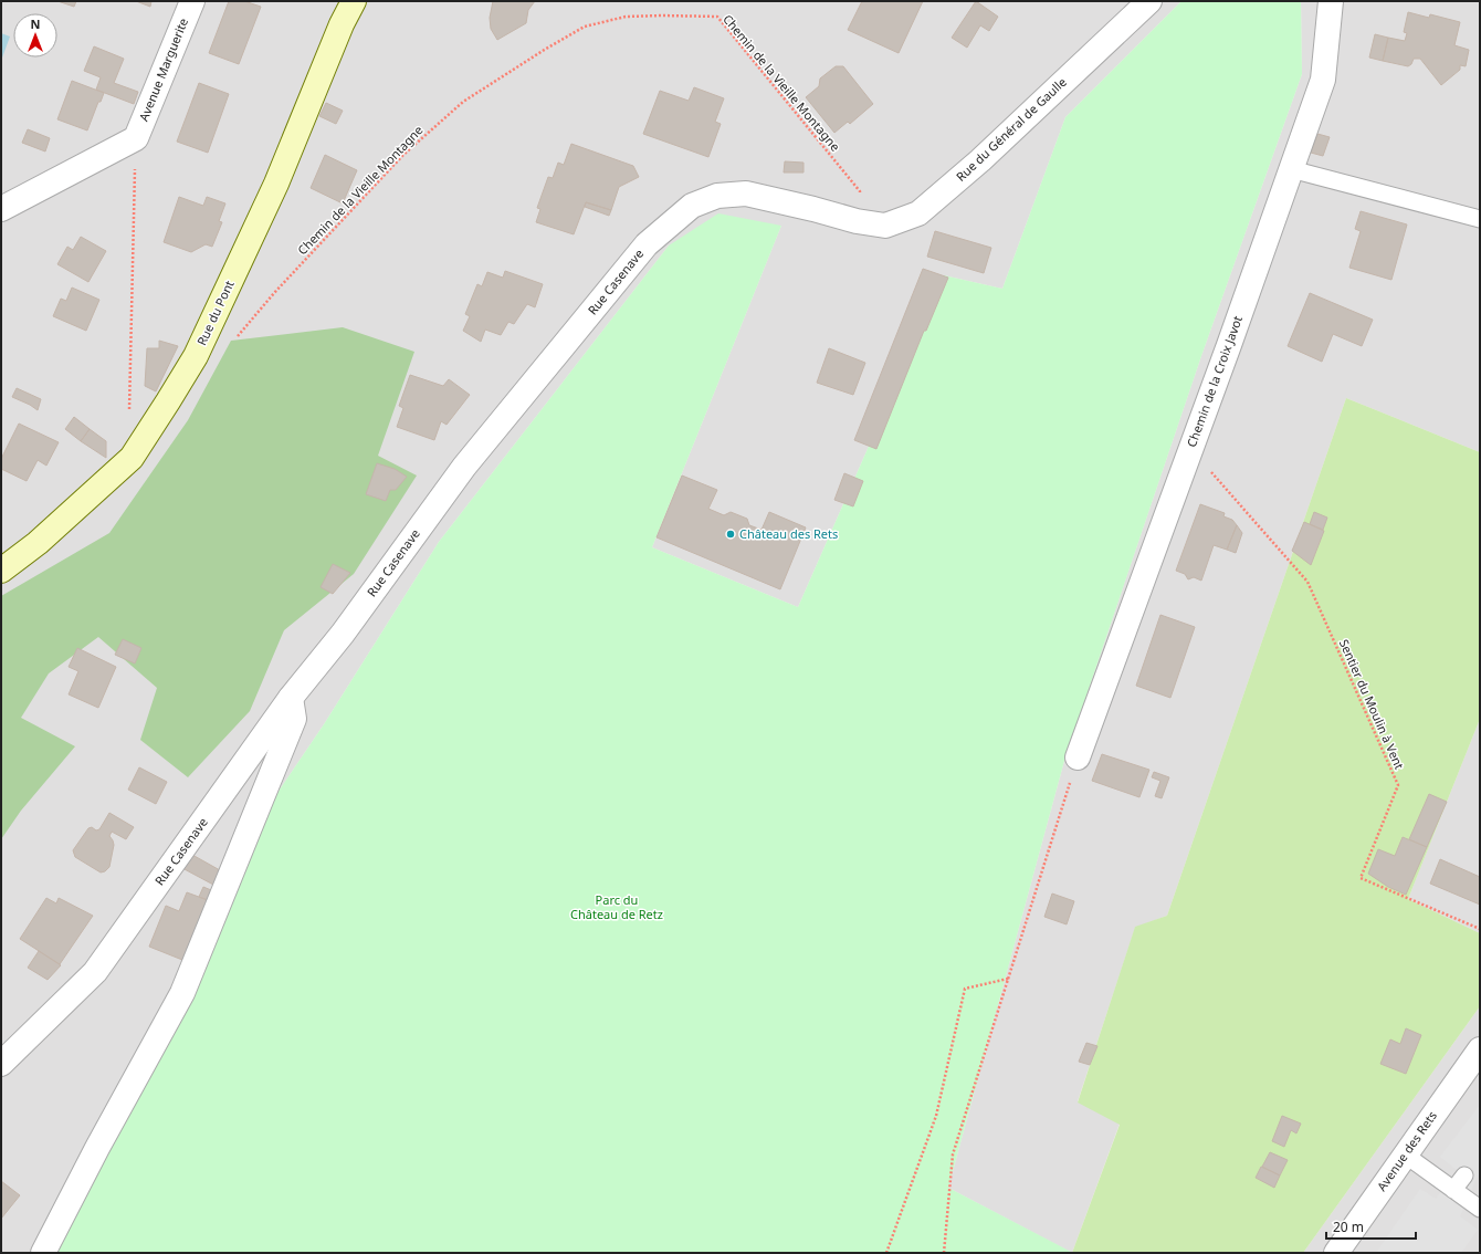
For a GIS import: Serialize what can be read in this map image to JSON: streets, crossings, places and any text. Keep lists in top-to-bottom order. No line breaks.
{"streets":{"main road":["Rue du Pont"],"street":["Avenue Marguerite","Rue du Général de Gaulle","Rue Casenave","Chemin de la Croix Javot","Avenue des Rets"],"path":["Chemin de la Vieille Montagne","Sentier du Moulin à Vent"]},"crossings":[["Chemin de la Vieille Montagne","Rue du Général de Gaulle"],["Chemin de la Vieille Montagne","Rue Casenave"],["Rue du Général de Gaulle","Rue Casenave"],["Chemin de la Croix Javot","Sentier du Moulin à Vent"]],"parks":["Parc du Château de Retz"],"places":["Château des Rets"],"scale_bar":"20 m","north":"top"}
